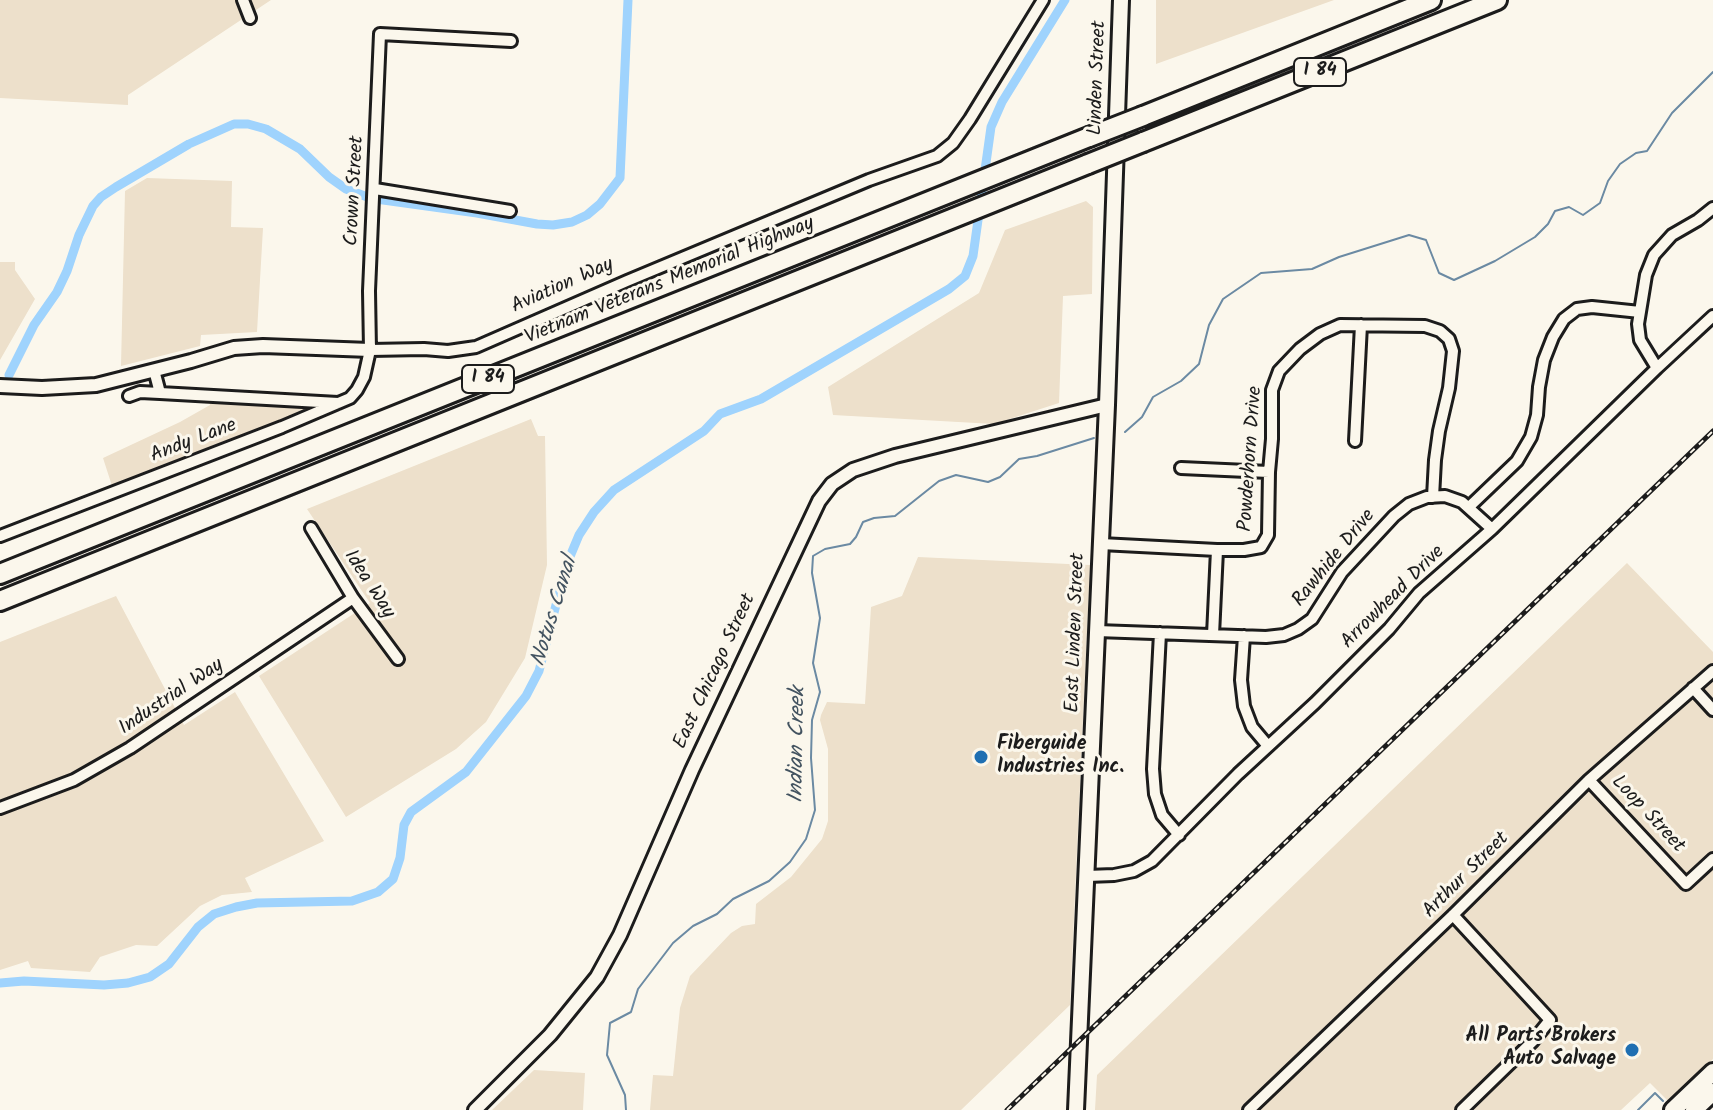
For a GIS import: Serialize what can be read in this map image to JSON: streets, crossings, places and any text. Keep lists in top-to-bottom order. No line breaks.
{"streets":{"highway":["I 84","Vietnam Veterans Memorial Highway"],"main road":["Linden Street","East Linden Street"],"street":["Crown Street","Aviation Way","Andy Lane","Powderhorn Drive","Rawhide Drive","Idea Way","Arrowhead Drive","East Chicago Street","Industrial Way","Loop Street","Arthur Street"]},"crossings":[["Linden Street","East Linden Street"],["Crown Street","Aviation Way"],["Crown Street","Andy Lane"],["Aviation Way","Andy Lane"],["Powderhorn Drive","Rawhide Drive"],["Powderhorn Drive","East Linden Street"],["Rawhide Drive","East Linden Street"],["Idea Way","Industrial Way"],["Arrowhead Drive","East Linden Street"],["East Linden Street","East Chicago Street"],["Loop Street","Arthur Street"]],"water":["Notus Canal","Indian Creek"],"places":["Fiberguide Industries Inc.","All Parts Brokers Auto Salvage"]}
